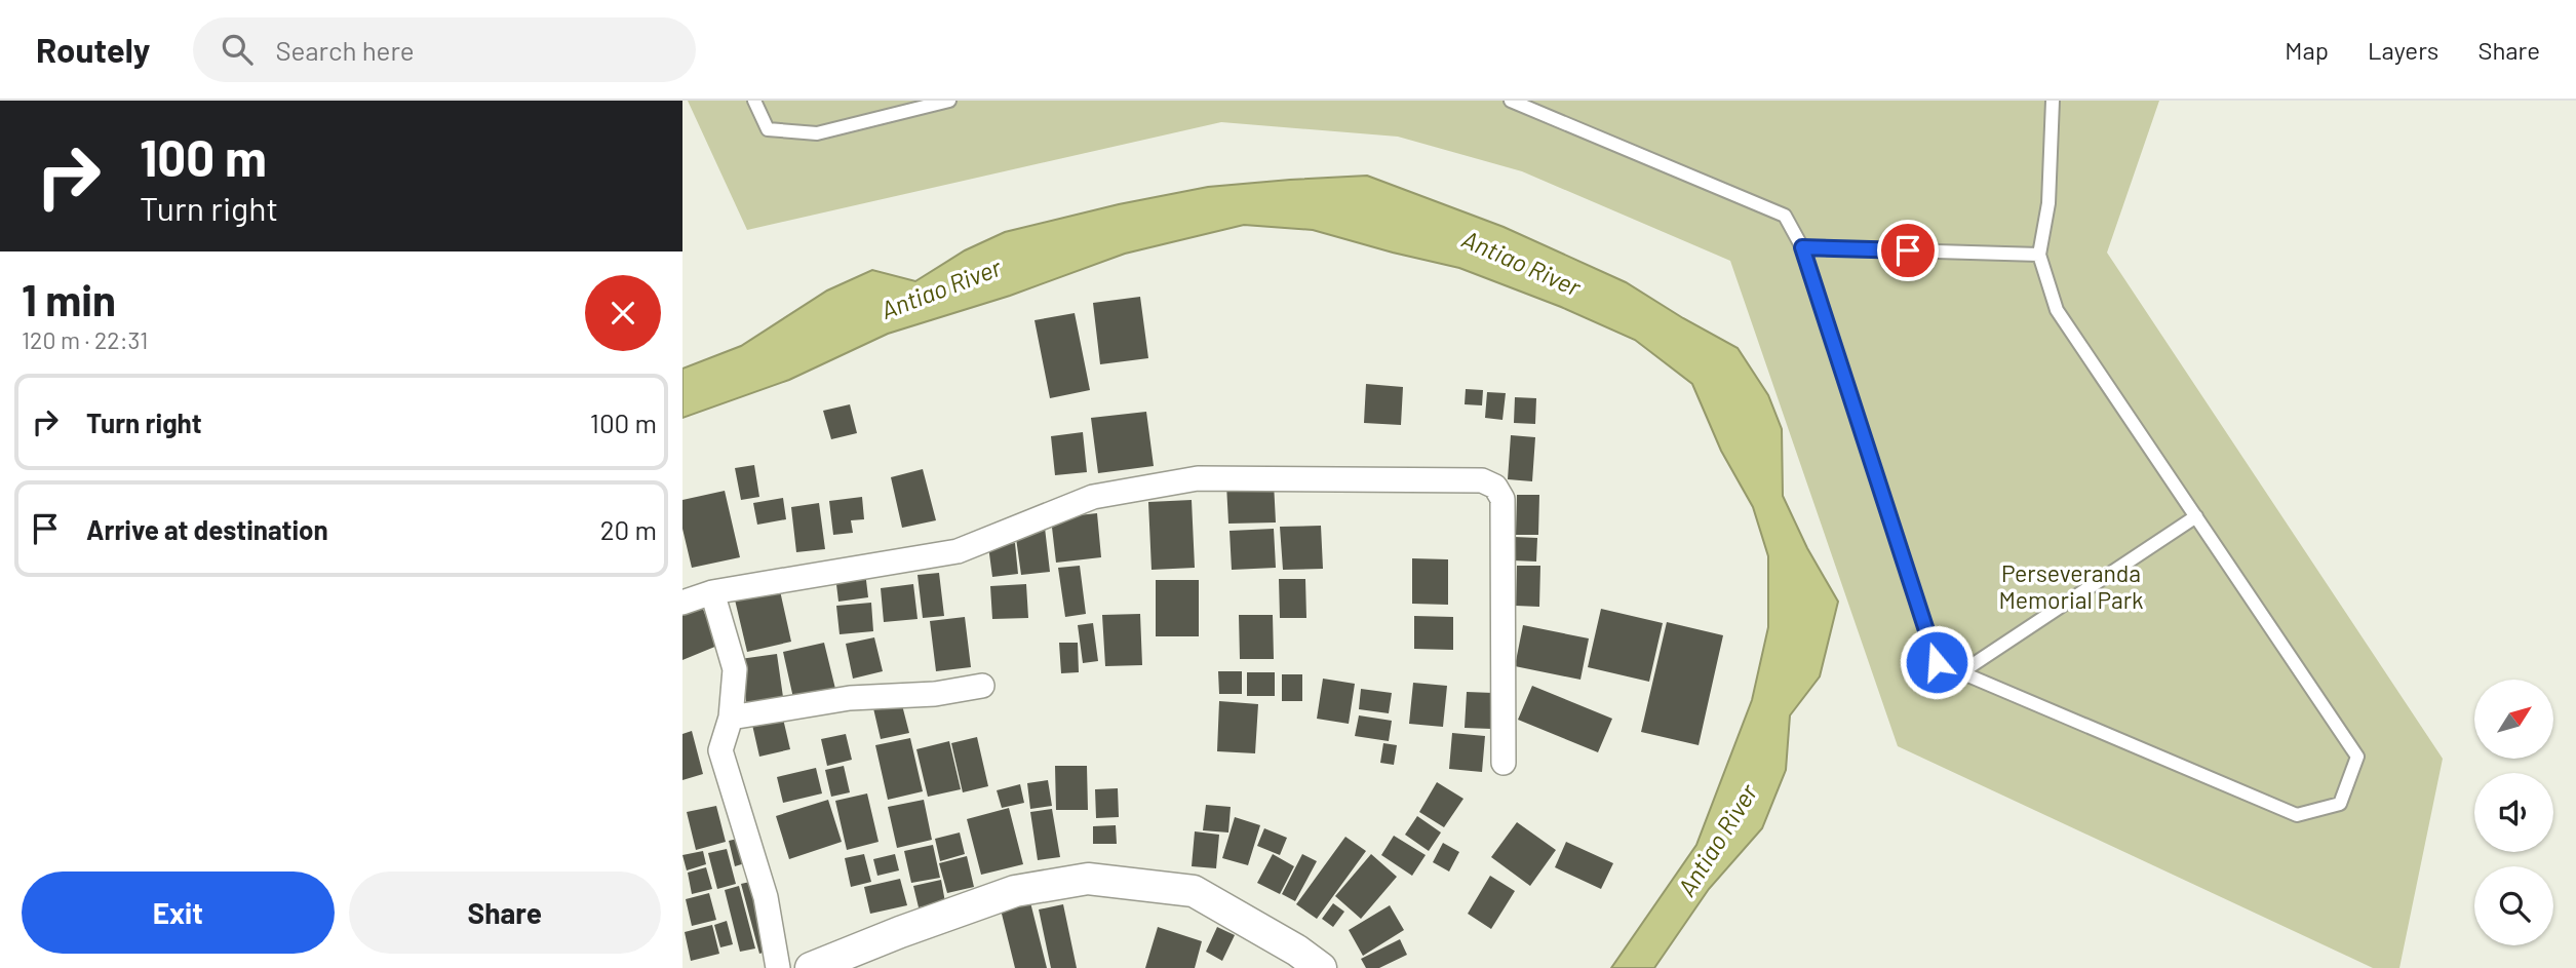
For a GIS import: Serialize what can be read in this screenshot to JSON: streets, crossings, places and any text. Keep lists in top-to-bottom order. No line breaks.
{"water":["Antiao River"],"parks":["Perseveranda Memorial Park"],"north":"top right","page":{"header":"Routely","search":"Search here","nav":["Map","Layers","Share"],"turn":["100 m","Turn right"],"heading":["1 min","120 m · 22:31"],"list":[{"name":"Turn right","value":"100 m"},{"name":"Arrive at destination","value":"20 m"}],"buttons":["Exit","Share"]}}
